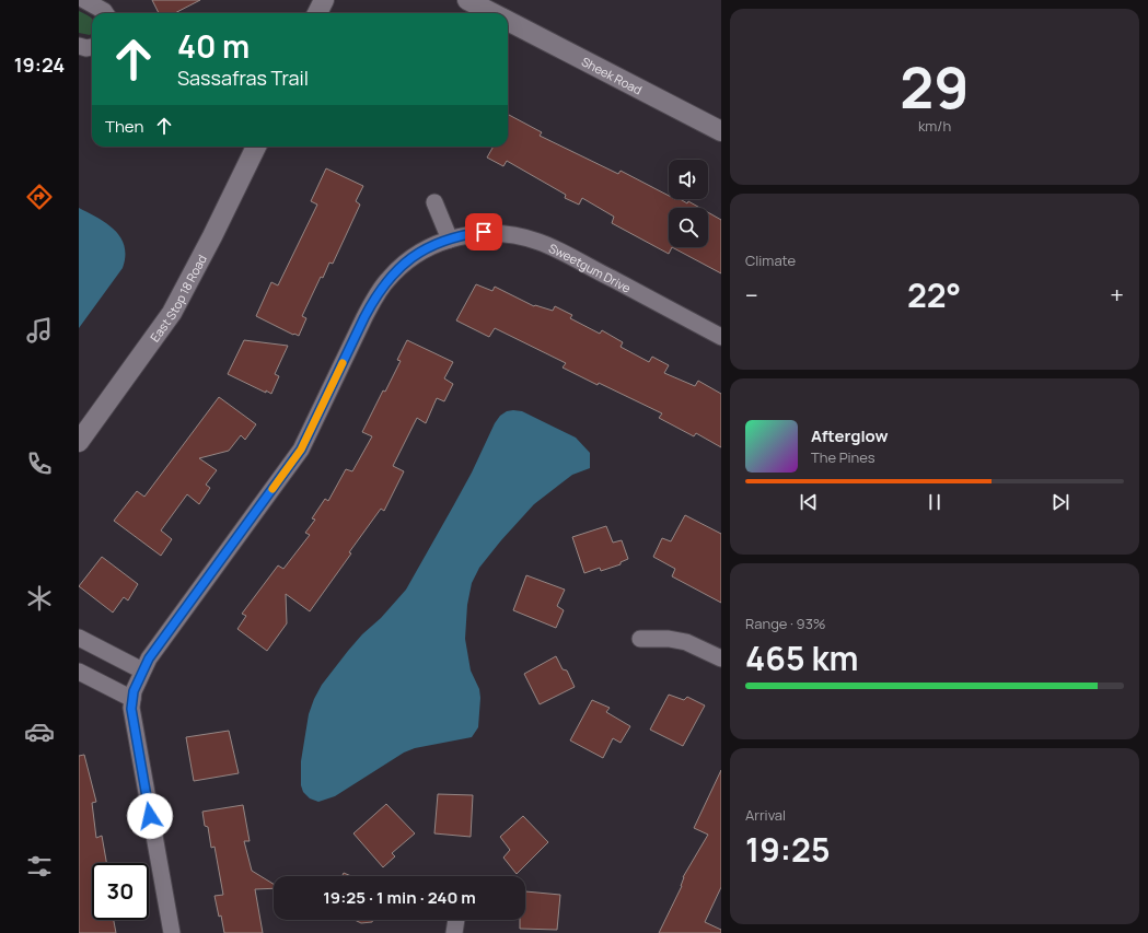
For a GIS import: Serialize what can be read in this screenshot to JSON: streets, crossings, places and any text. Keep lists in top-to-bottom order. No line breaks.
{"streets":{"street":["Sheek Road","Sweetgum Drive","East Stop 18 Road"]},"page":{"tabs":"19:24","tile":[["29","km/h"],"Climate",["Range · 93%","465 km"],["Arrival","19:25"]],"turn":["40 m","Sassafras Trail"],"then":"Then","heat":["−","22°","+"],"song":["Afterglow","The Pines"],"limit":"30","trip":"19:25 · 1 min · 240 m"}}
